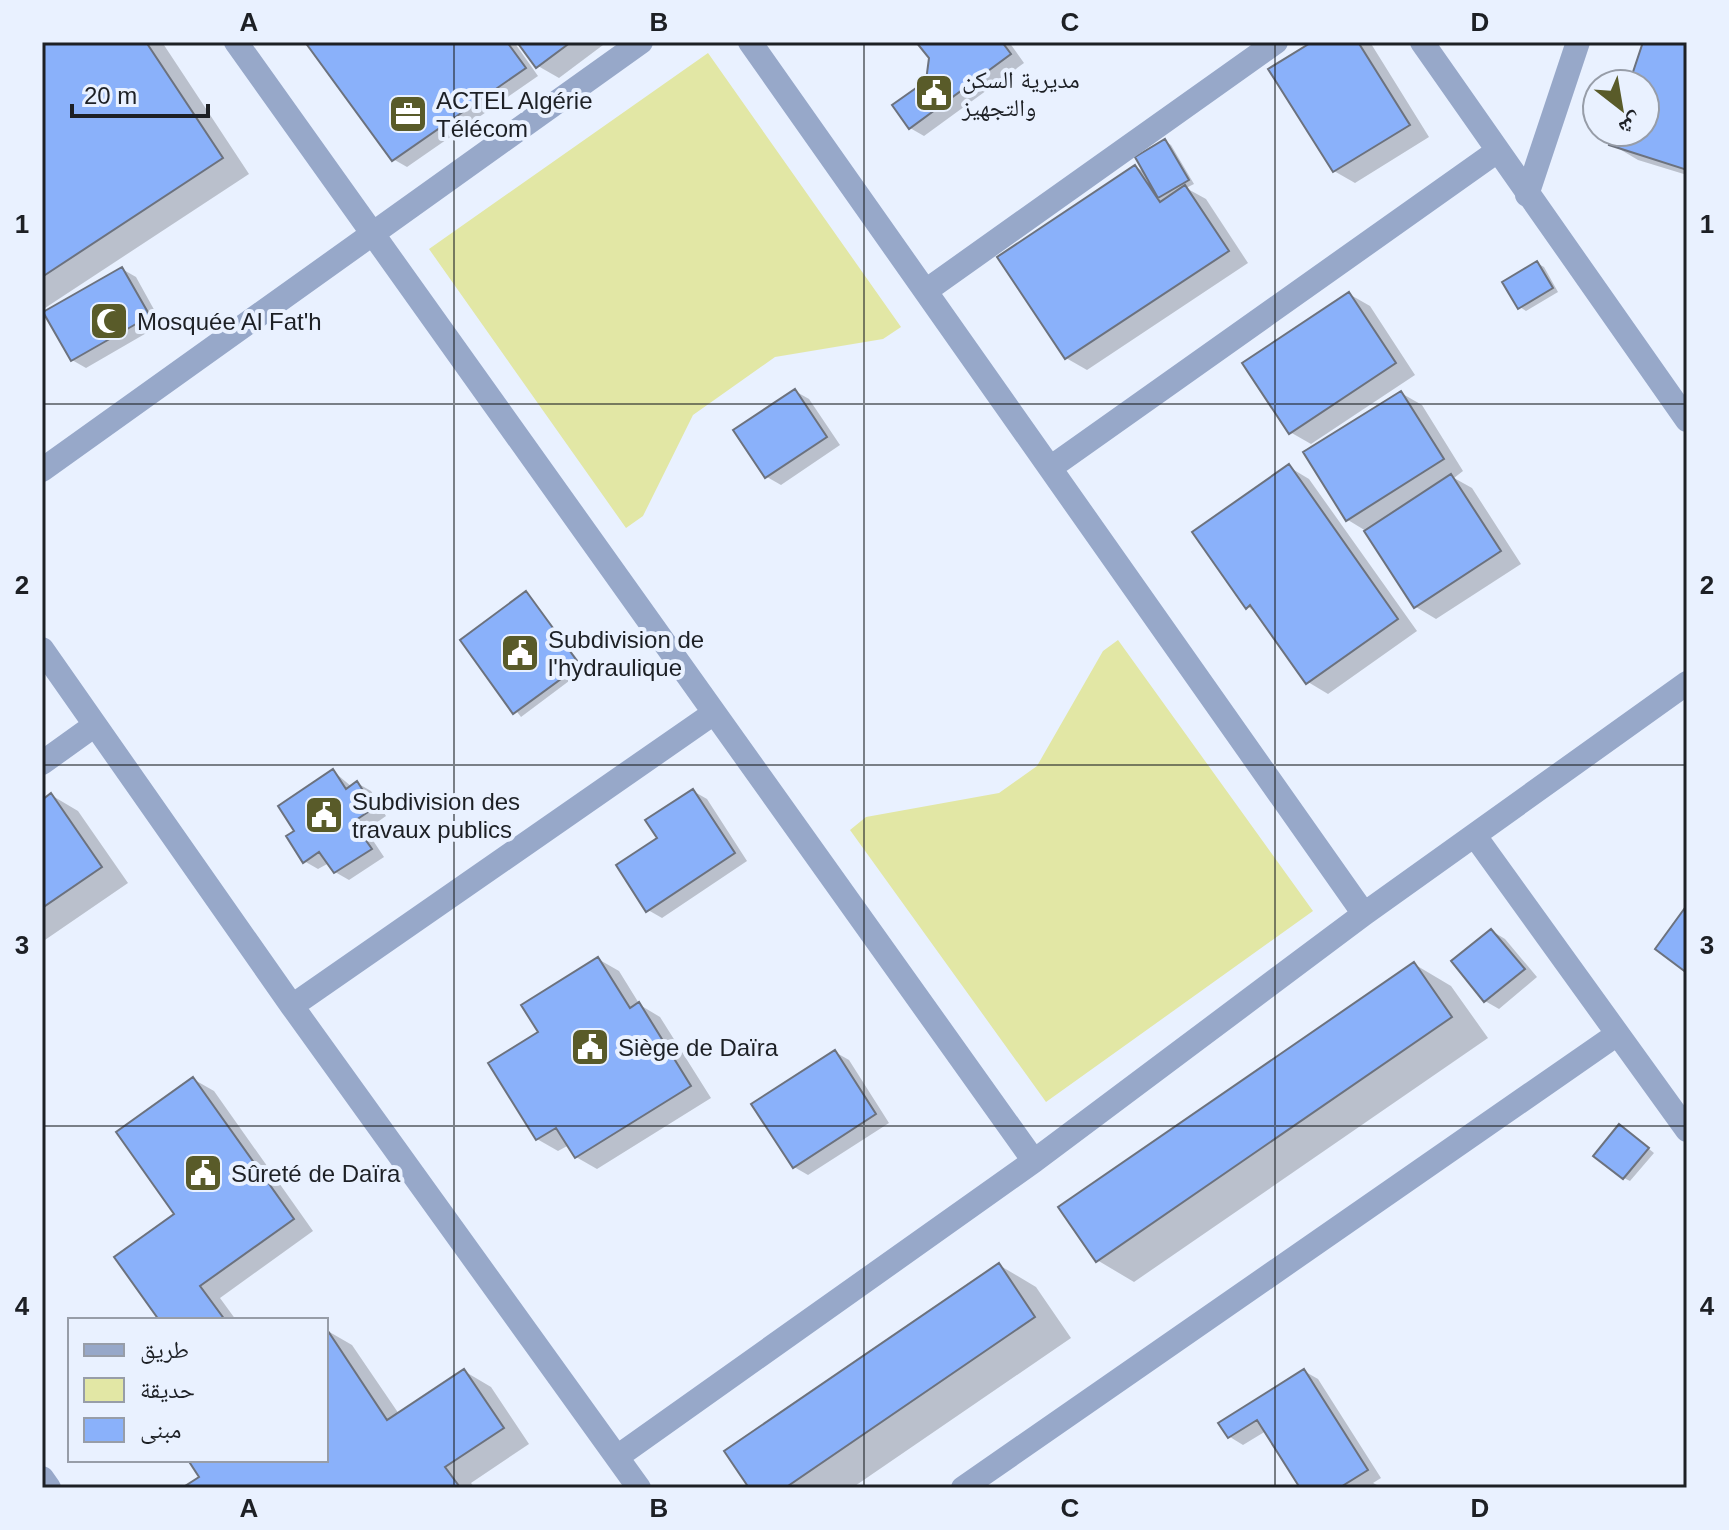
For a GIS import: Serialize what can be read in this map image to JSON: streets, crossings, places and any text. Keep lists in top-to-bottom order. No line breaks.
{"places":{"public building":["مديرية السكن والتجهيز","Subdivision de l'hydraulique","Subdivision des travaux publics","Siège de Daïra","Sûreté de Daïra"],"office":["ACTEL Algérie Télécom"],"mosque":["Mosquée Al Fat'h"]},"legend":["طريق","حديقة","مبنى"],"scale_bar":"20 m","north":"bottom right","grid":{"columns":["A","B","C","D"],"rows":["1","2","3","4"]}}
